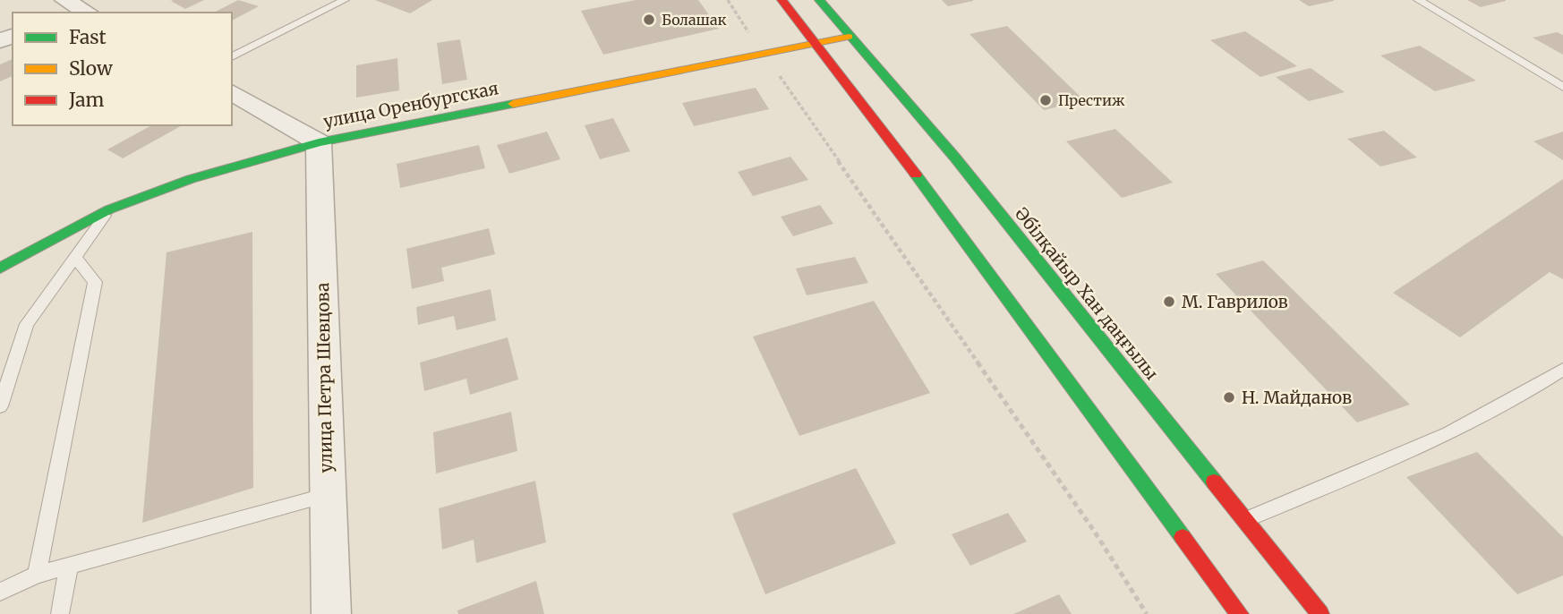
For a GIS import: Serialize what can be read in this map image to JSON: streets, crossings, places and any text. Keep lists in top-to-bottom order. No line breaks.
{"streets":{"main road":["улица Оренбургская","Әбілқайыр Хан даңғылы"],"street":["улица Петра Шевцова"]},"crossings":[["улица Оренбургская","Әбілқайыр Хан даңғылы"],["улица Оренбургская","улица Петра Шевцова"]],"places":["Болашак","Престиж","М. Гаврилов","Н. Майданов"],"legend":["Fast","Slow","Jam"]}
